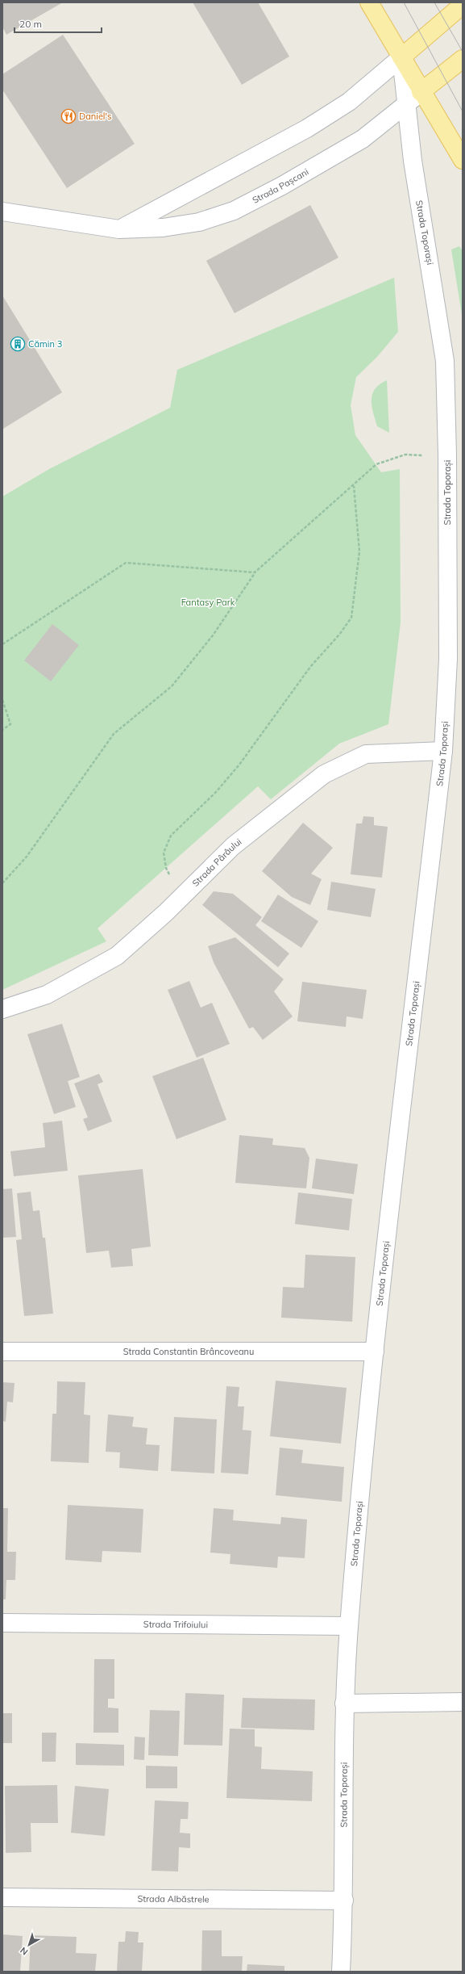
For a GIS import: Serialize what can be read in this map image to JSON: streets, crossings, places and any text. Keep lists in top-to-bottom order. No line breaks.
{"streets":{"street":["Strada Pașcani","Strada Toporași","Strada Pârâului","Strada Constantin Brâncoveanu","Strada Trifoiului","Strada Albăstrele"]},"crossings":[["Strada Pașcani","Strada Toporași"],["Strada Toporași","Strada Pârâului"],["Strada Toporași","Strada Constantin Brâncoveanu"],["Strada Toporași","Strada Trifoiului"],["Strada Toporași","Strada Albăstrele"]],"parks":["Fantasy Park"],"places":{"restaurant":["Daniel's"],"building":["Cămin 3"]},"scale_bar":"20 m","north":"bottom left"}
